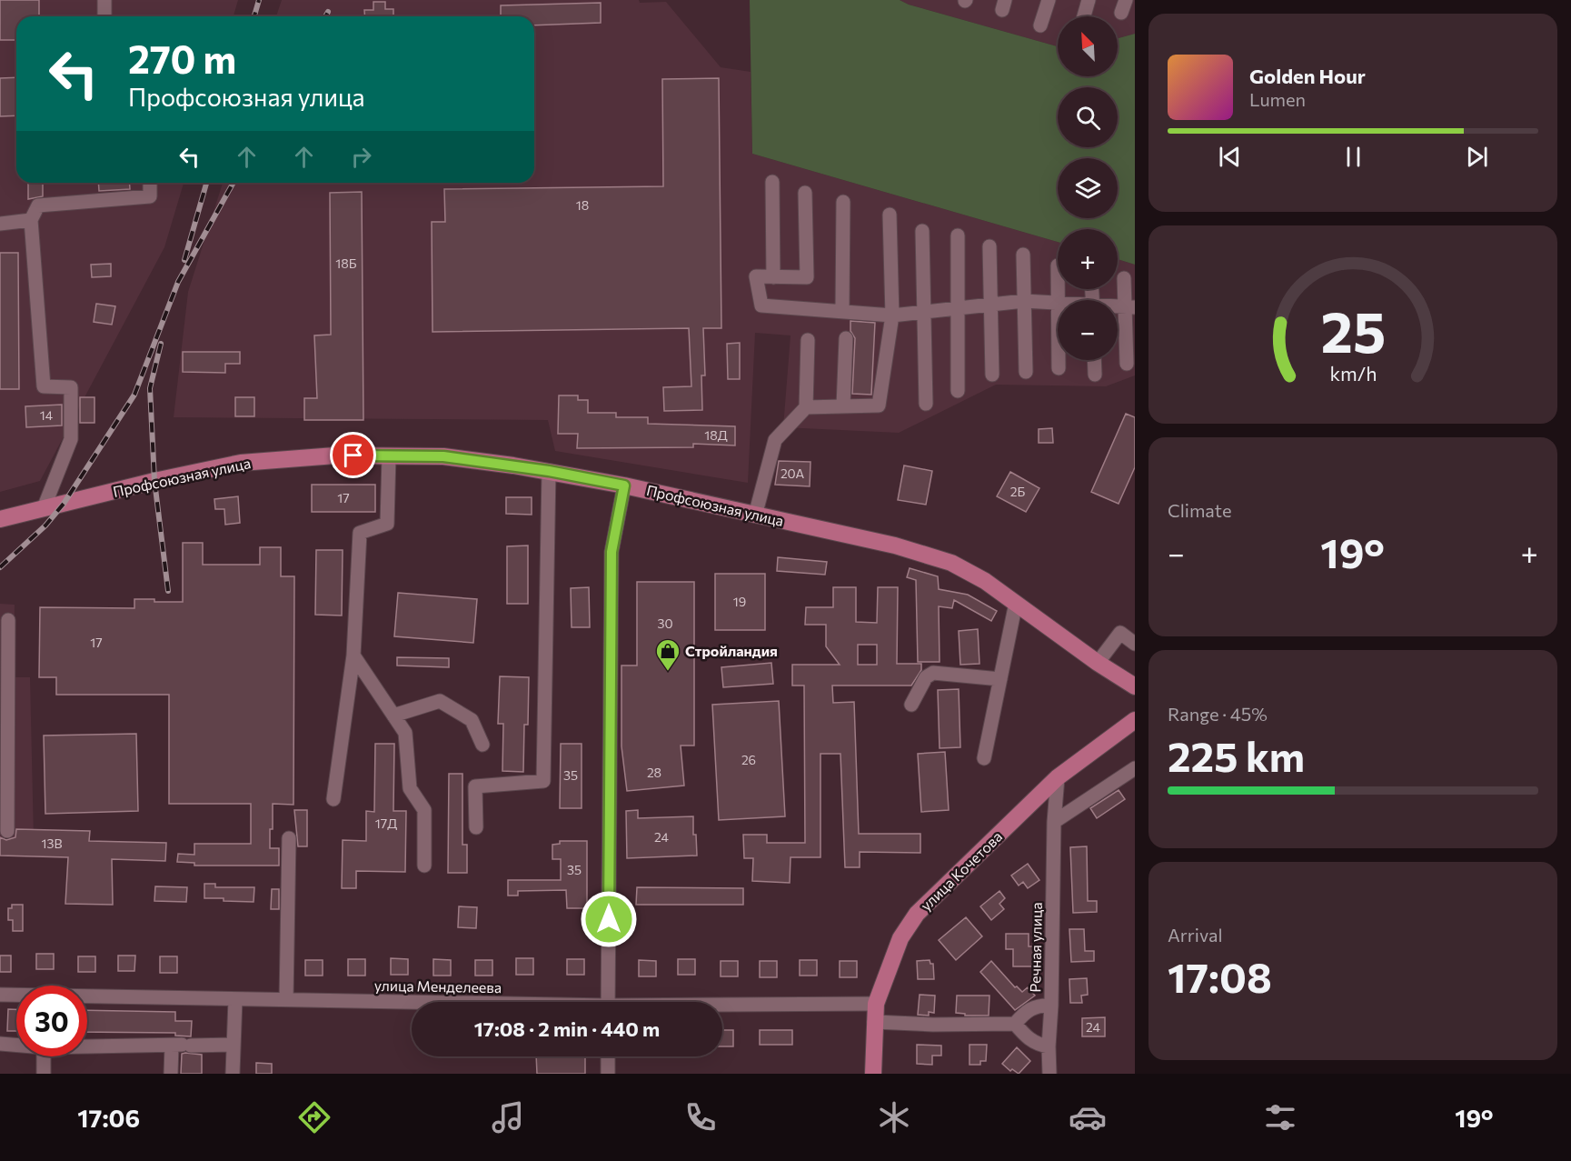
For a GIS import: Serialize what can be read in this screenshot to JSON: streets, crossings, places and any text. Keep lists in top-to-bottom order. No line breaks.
{"streets":{"main road":["Профсоюзная улица","улица Кочетова"],"street":["Речная улица","улица Менделеева"]},"crossings":[["улица Кочетова","Речная улица"],["улица Кочетова","улица Менделеева"]],"places":{"shop":["Стройландия"]},"house_numbers":["18","18Б","14","18Д","20А","2Б","17","19","30","17","26","28","35","17Д","24","13В","35","24"],"north":"top left","page":{"map_buttons":["+","−"],"turn":["270 m","Профсоюзная улица"],"song":["Golden Hour","Lumen"],"tile":["Climate",["Range · 45%","225 km"],["Arrival","17:08"]],"heat":["−","19°","+"],"limit":"30","trip":"17:08 · 2 min · 440 m","tabs":["17:06","19°"],"gauge":["25","km/h"]}}
